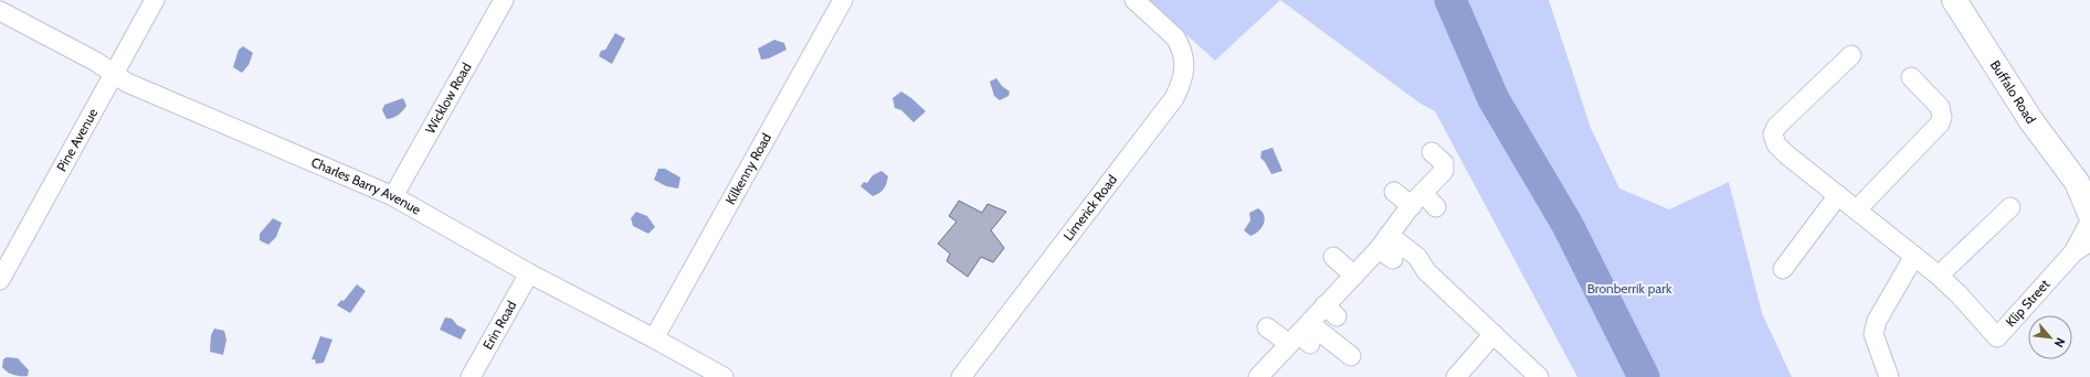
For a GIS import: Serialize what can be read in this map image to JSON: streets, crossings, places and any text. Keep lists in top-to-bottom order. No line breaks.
{"streets":{"street":["Buffalo Road","Wicklow Road","Pine Avenue","Kilkenny Road","Charles Barry Avenue","Limerick Road","Klip Street","Erin Road"]},"crossings":[["Wicklow Road","Charles Barry Avenue"],["Pine Avenue","Charles Barry Avenue"],["Kilkenny Road","Charles Barry Avenue"],["Charles Barry Avenue","Erin Road"]],"parks":["Bronberrik park"],"north":"bottom right"}
